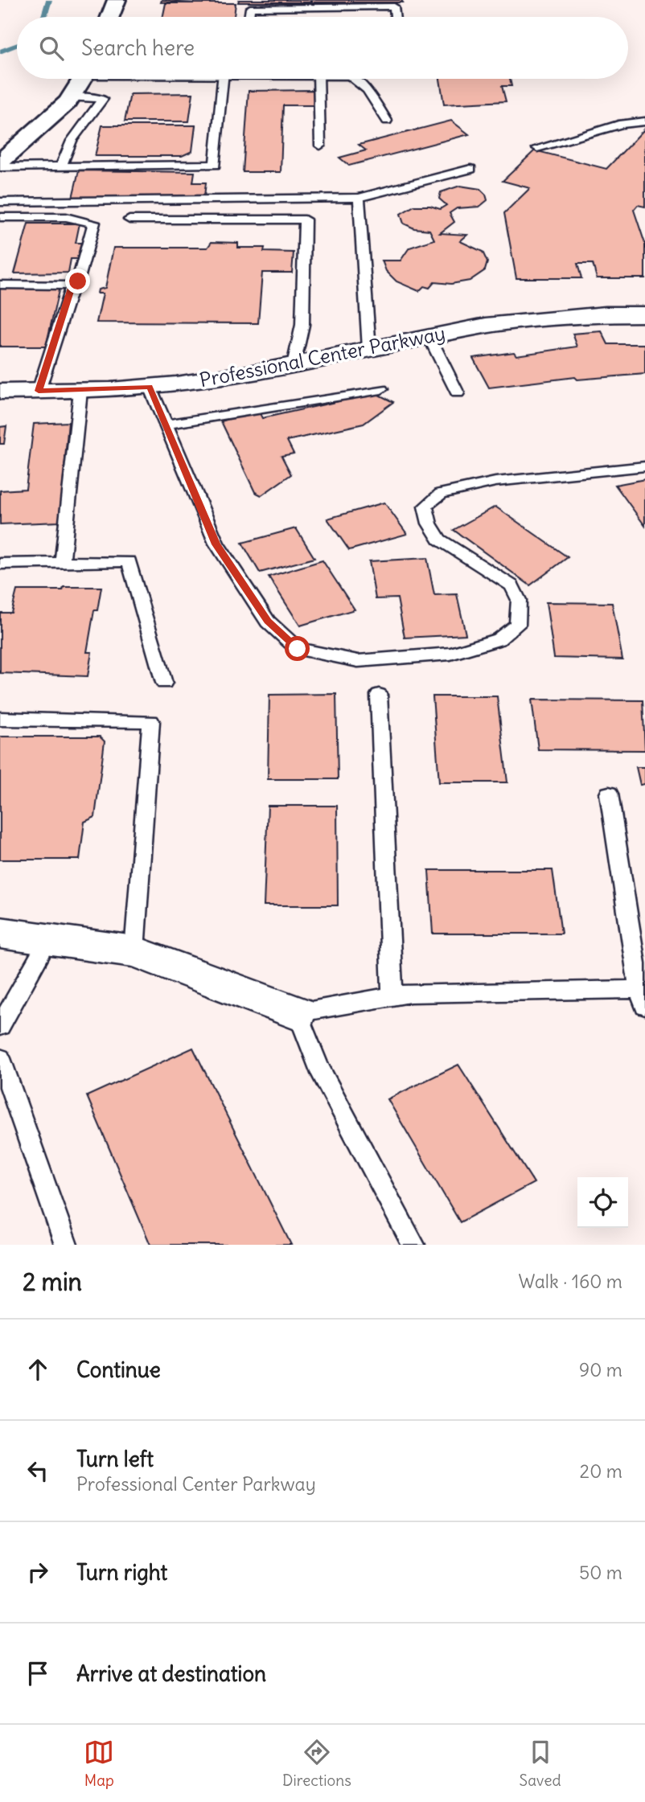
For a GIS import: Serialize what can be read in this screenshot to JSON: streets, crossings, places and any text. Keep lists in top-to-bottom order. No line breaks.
{"streets":{"street":["Professional Center Parkway"]},"page":{"search":"Search here","heading":["2 min","Walk · 160 m"],"list":[["Continue","90 m"],["Turn left","Professional Center Parkway","20 m"],["Turn right","50 m"],"Arrive at destination"],"nav":["Map","Directions","Saved"]}}
